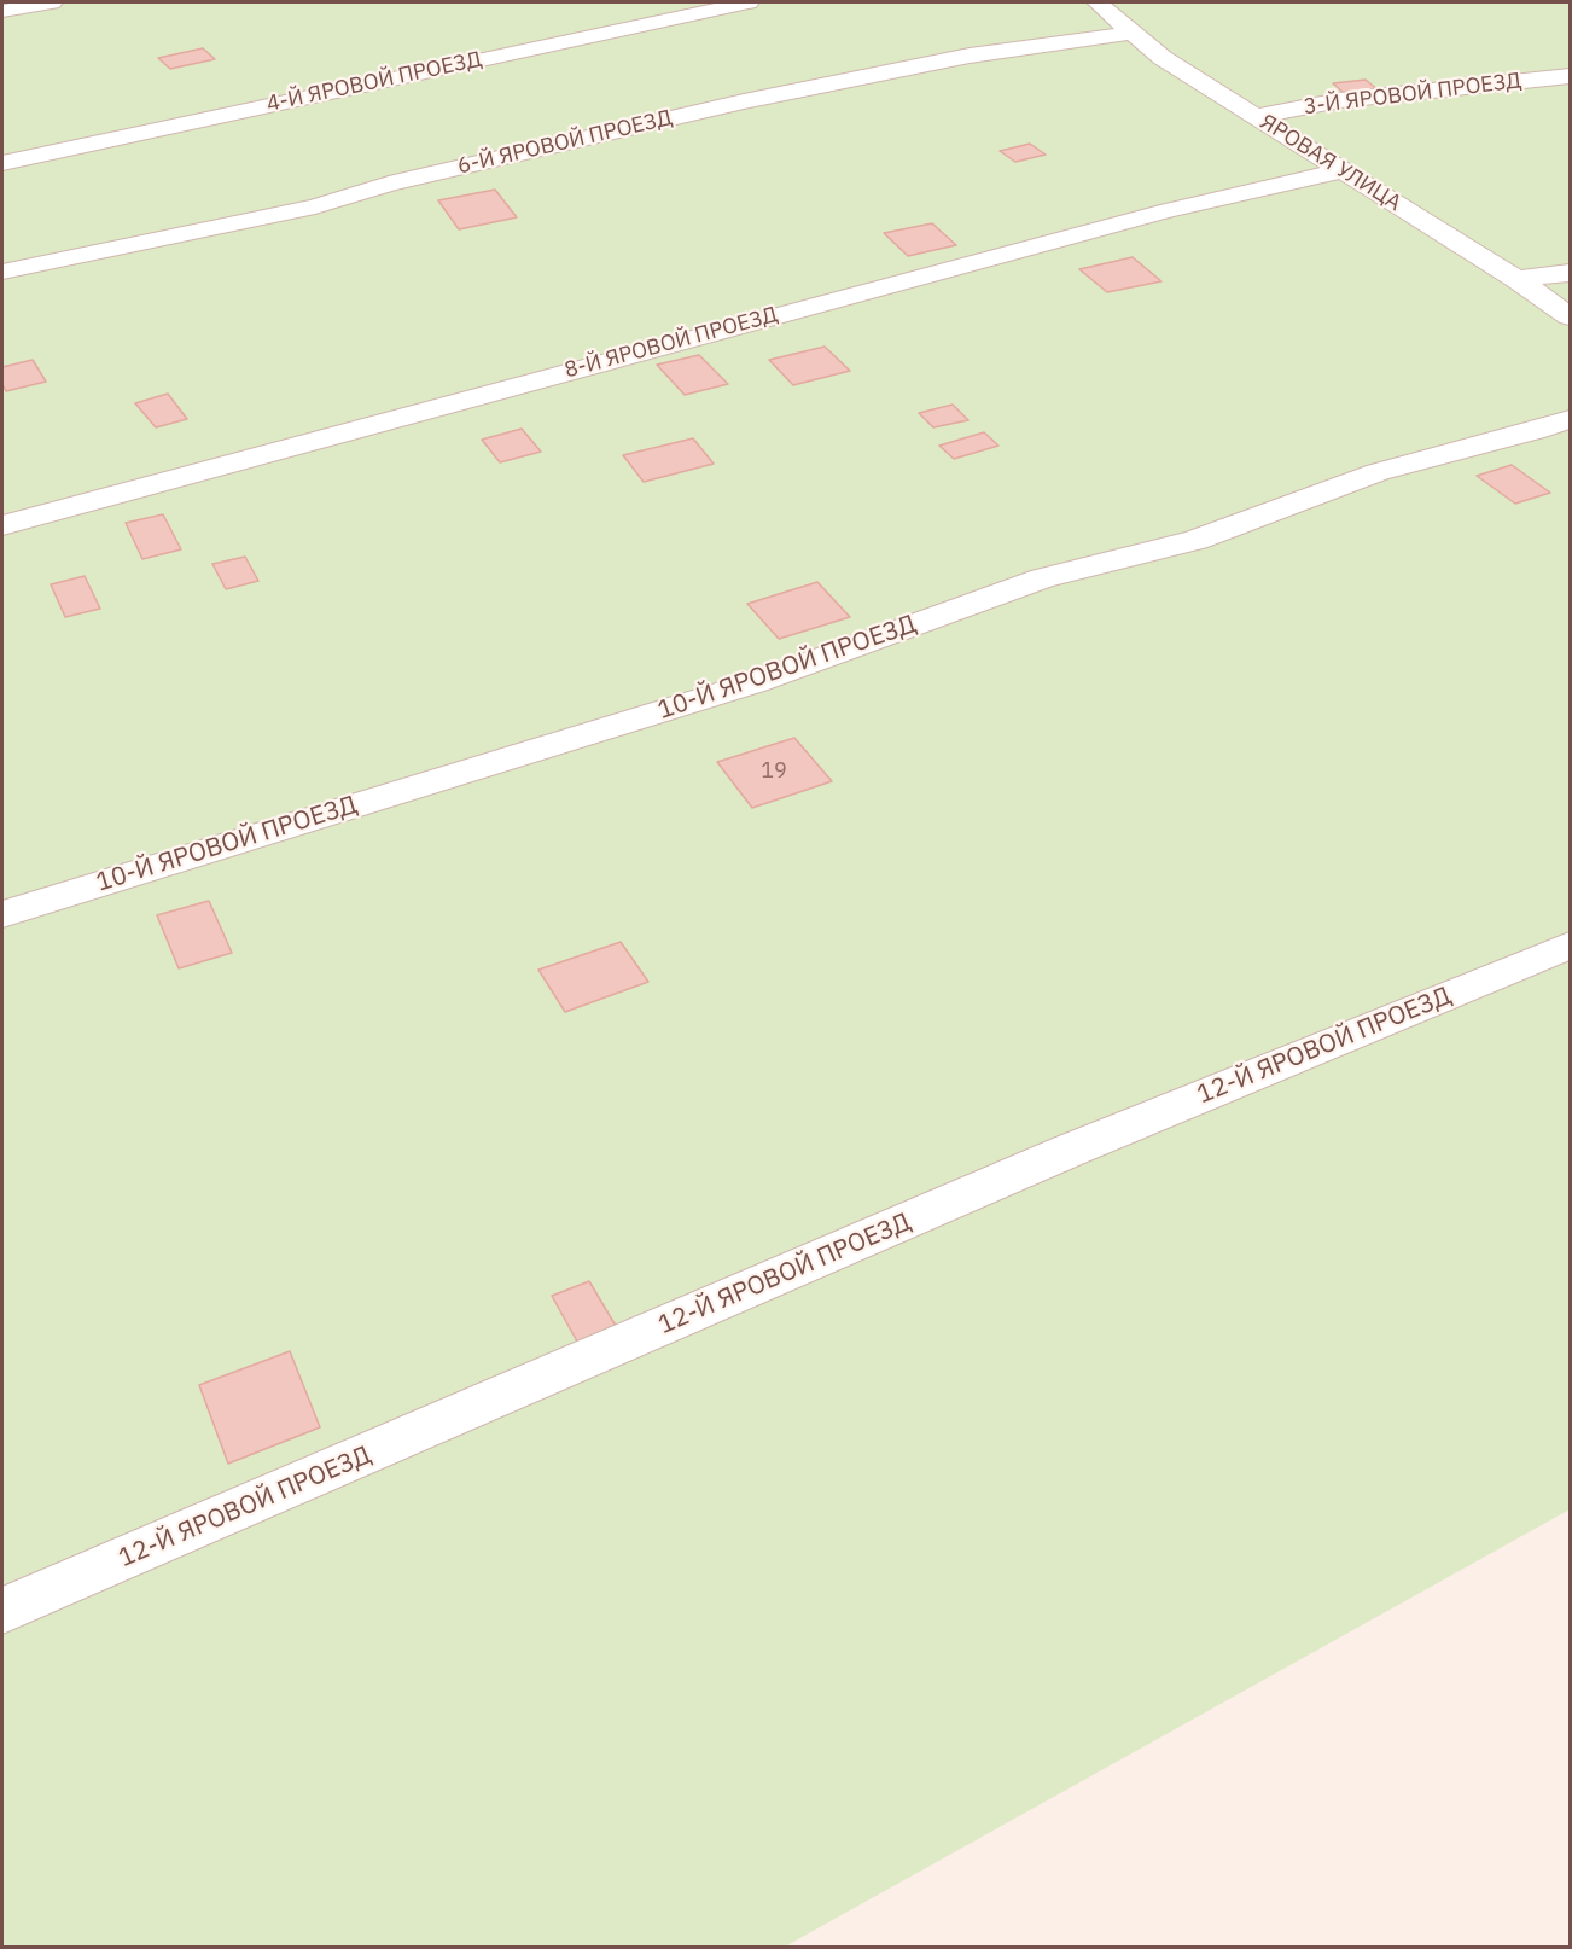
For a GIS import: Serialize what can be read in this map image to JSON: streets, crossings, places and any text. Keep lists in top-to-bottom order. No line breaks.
{"streets":{"street":["4-Й ЯРОВОЙ ПРОЕЗД","3-Й ЯРОВОЙ ПРОЕЗД","6-Й ЯРОВОЙ ПРОЕЗД","ЯРОВАЯ УЛИЦА","8-Й ЯРОВОЙ ПРОЕЗД","10-Й ЯРОВОЙ ПРОЕЗД","12-Й ЯРОВОЙ ПРОЕЗД"]},"crossings":[["3-Й ЯРОВОЙ ПРОЕЗД","ЯРОВАЯ УЛИЦА"],["6-Й ЯРОВОЙ ПРОЕЗД","ЯРОВАЯ УЛИЦА"],["ЯРОВАЯ УЛИЦА","8-Й ЯРОВОЙ ПРОЕЗД"]],"house_numbers":["19"]}
